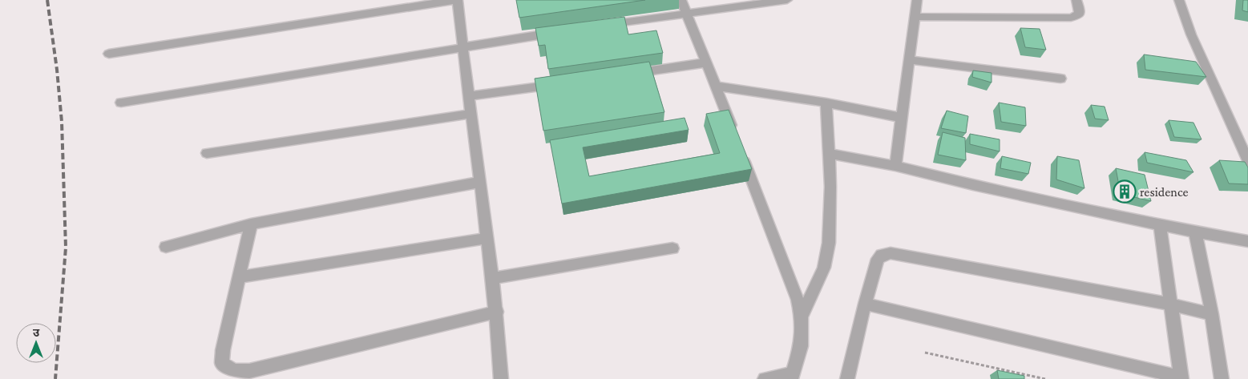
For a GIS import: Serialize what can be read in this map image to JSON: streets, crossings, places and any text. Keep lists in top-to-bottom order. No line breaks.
{"places":{"building":["residence"]},"north":"top"}
